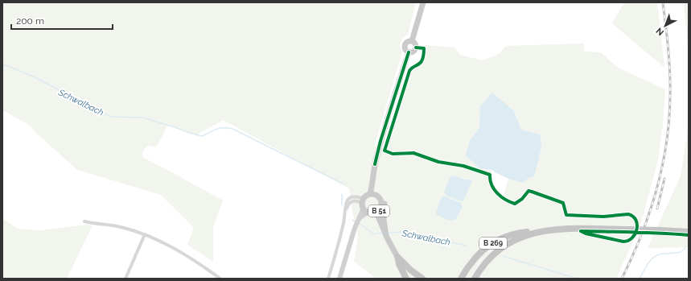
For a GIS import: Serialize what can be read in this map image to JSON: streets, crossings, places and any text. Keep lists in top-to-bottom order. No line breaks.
{"streets":{"highway":["B 51","B 269"]},"water":["Schwalbach"],"scale_bar":"200 m","north":"bottom left"}
